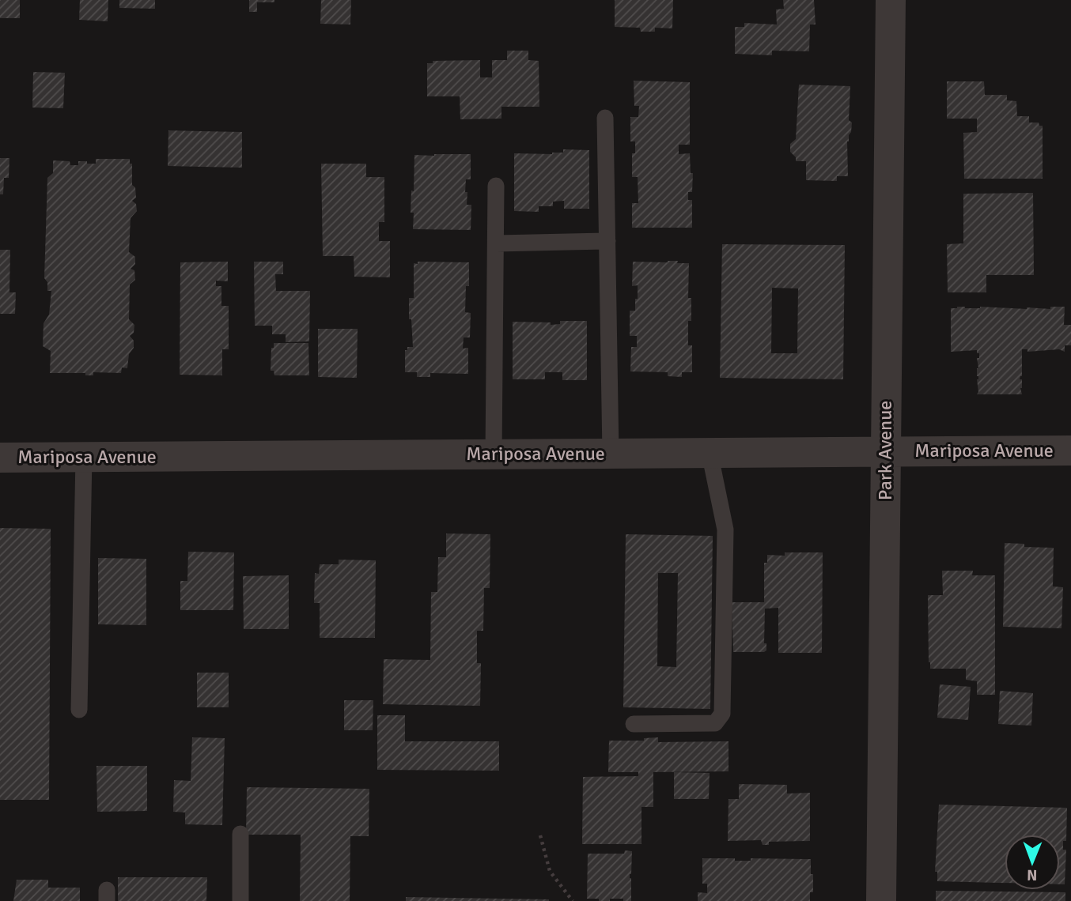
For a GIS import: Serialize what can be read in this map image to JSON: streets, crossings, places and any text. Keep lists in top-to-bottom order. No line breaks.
{"streets":{"street":["Park Avenue","Mariposa Avenue"]},"crossings":[["Park Avenue","Mariposa Avenue"]],"north":"bottom"}
